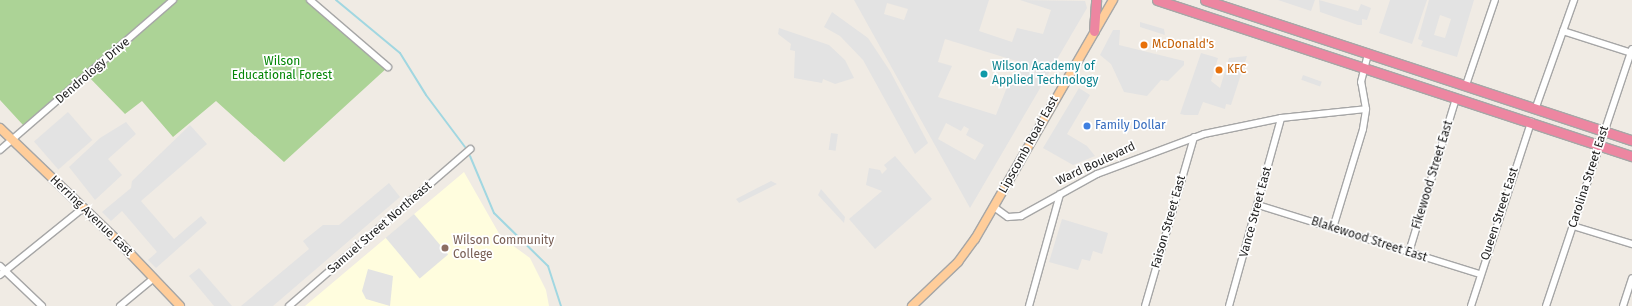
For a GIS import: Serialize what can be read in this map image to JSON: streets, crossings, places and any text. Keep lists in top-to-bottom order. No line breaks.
{"streets":{"main road":["Lipscomb Road East","Herring Avenue East"],"street":["Dendrology Drive","Ward Boulevard","Fikewood Street East","Carolina Street East","Vance Street East","Queen Street East","Faison Street East","Samuel Street Northeast","Blakewood Street East"]},"crossings":[["Dendrology Drive","Herring Avenue East"],["Lipscomb Road East","Ward Boulevard"],["Ward Boulevard","Vance Street East"],["Ward Boulevard","Faison Street East"],["Fikewood Street East","Blakewood Street East"],["Vance Street East","Blakewood Street East"],["Queen Street East","Blakewood Street East"]],"parks":["Wilson Educational Forest"],"places":["McDonald's","KFC","Wilson Academy of Applied Technology","Family Dollar","Wilson Community College"]}
